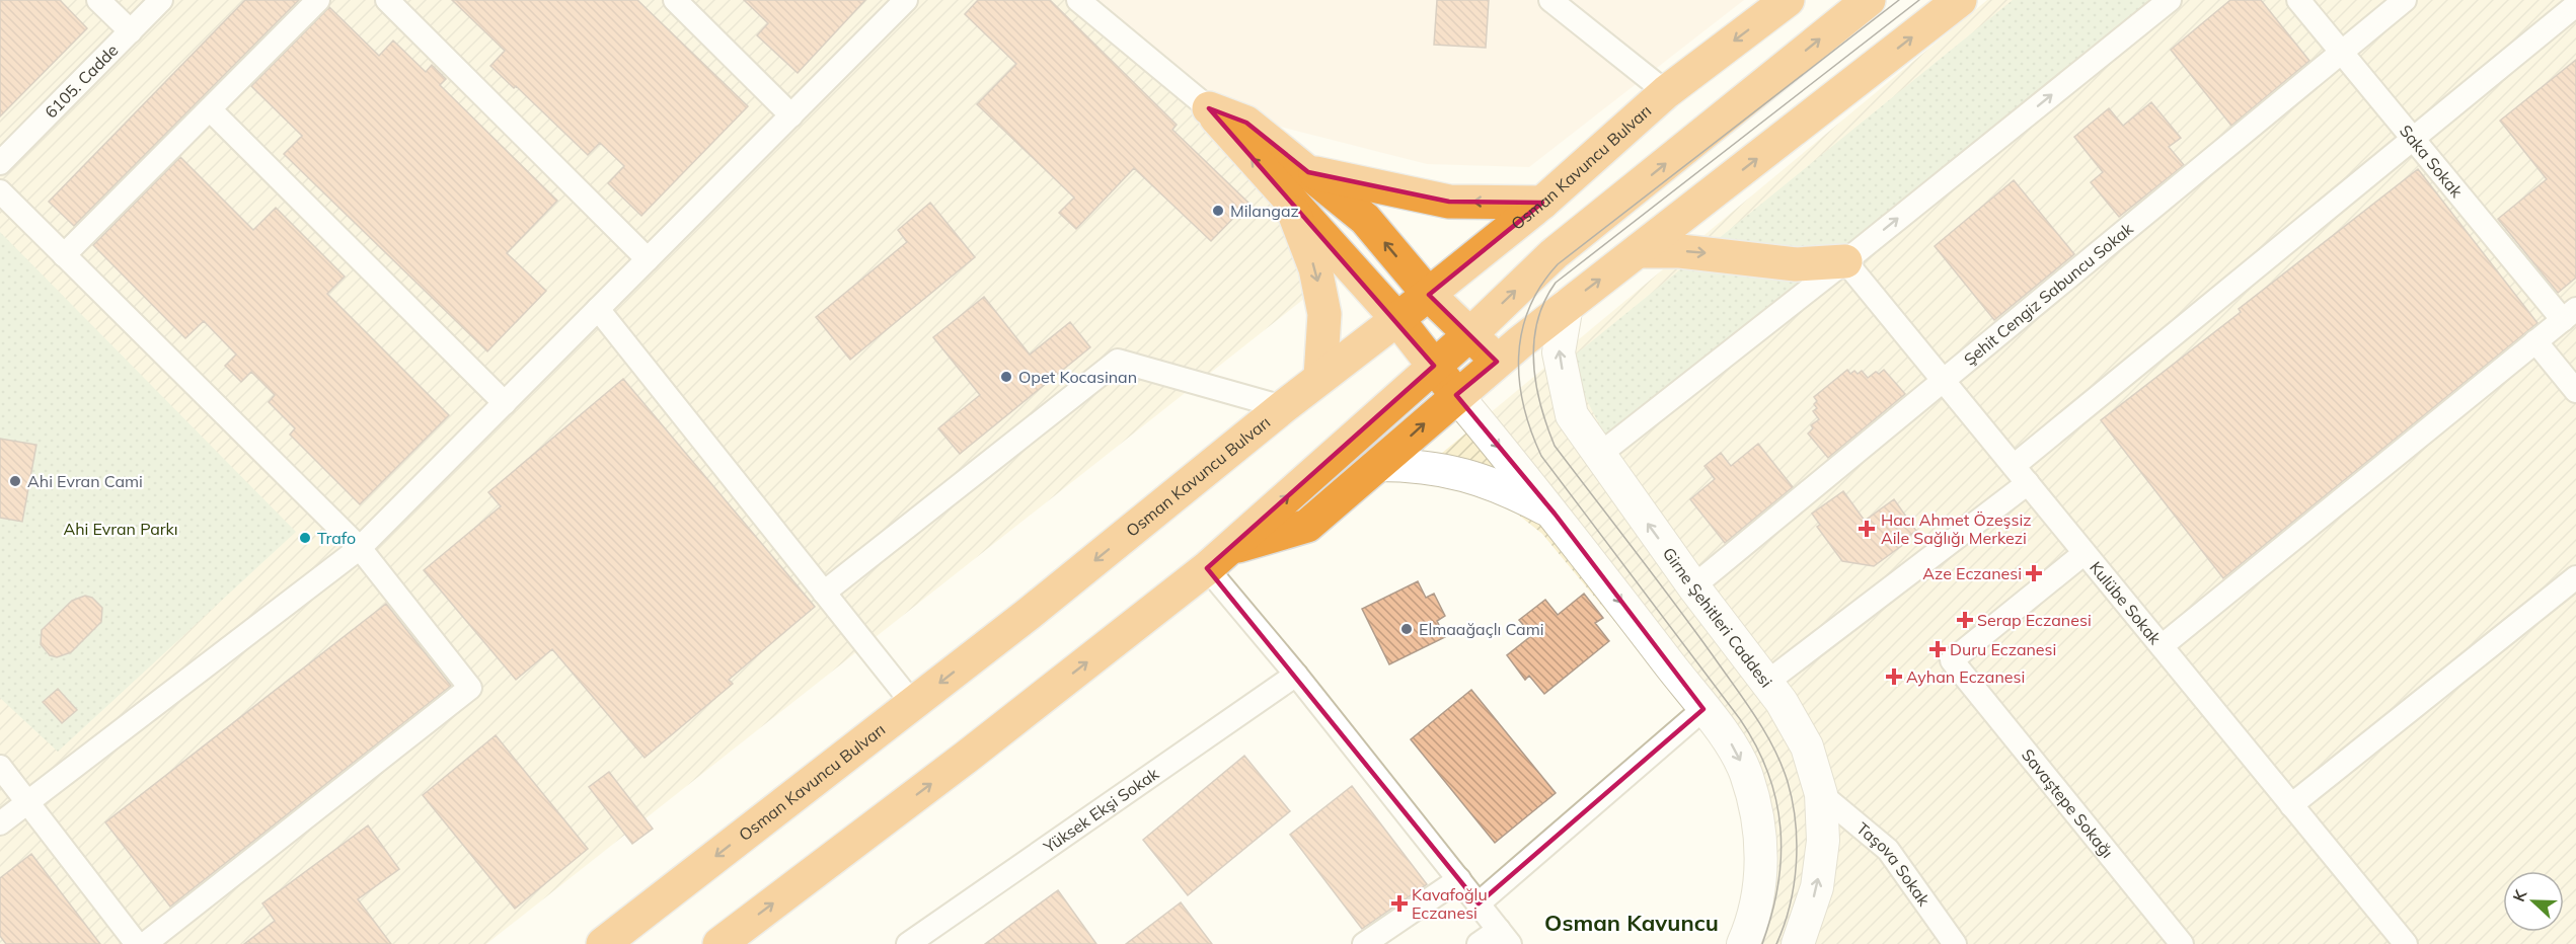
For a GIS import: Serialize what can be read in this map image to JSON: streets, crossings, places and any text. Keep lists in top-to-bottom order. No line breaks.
{"streets":{"highway":["Osman Kavuncu Bulvarı"],"street":["6105. Cadde","Saka Sokak","Şehit Cengiz Sabuncu Sokak","Kulübe Sokak","Girne Şehitleri Caddesi","Savaştepe Sokağı","Yüksek Ekşi Sokak","Taşova Sokak"]},"crossings":[["Saka Sokak","Şehit Cengiz Sabuncu Sokak"],["Şehit Cengiz Sabuncu Sokak","Kulübe Sokak"],["Şehit Cengiz Sabuncu Sokak","Girne Şehitleri Caddesi"],["Kulübe Sokak","Savaştepe Sokağı"],["Girne Şehitleri Caddesi","Taşova Sokak"]],"districts":["Osman Kavuncu"],"parks":["Ahi Evran Parkı"],"places":{"other":["Milangaz","Opet Kocasinan","Ahi Evran Cami","Trafo","Elmaağaçlı Cami"],"health":["Hacı Ahmet Özeşsiz Aile Sağlığı Merkezi","Aze Eczanesi","Serap Eczanesi","Duru Eczanesi","Ayhan Eczanesi","Kavafoğlu Eczanesi"]},"north":"left"}
